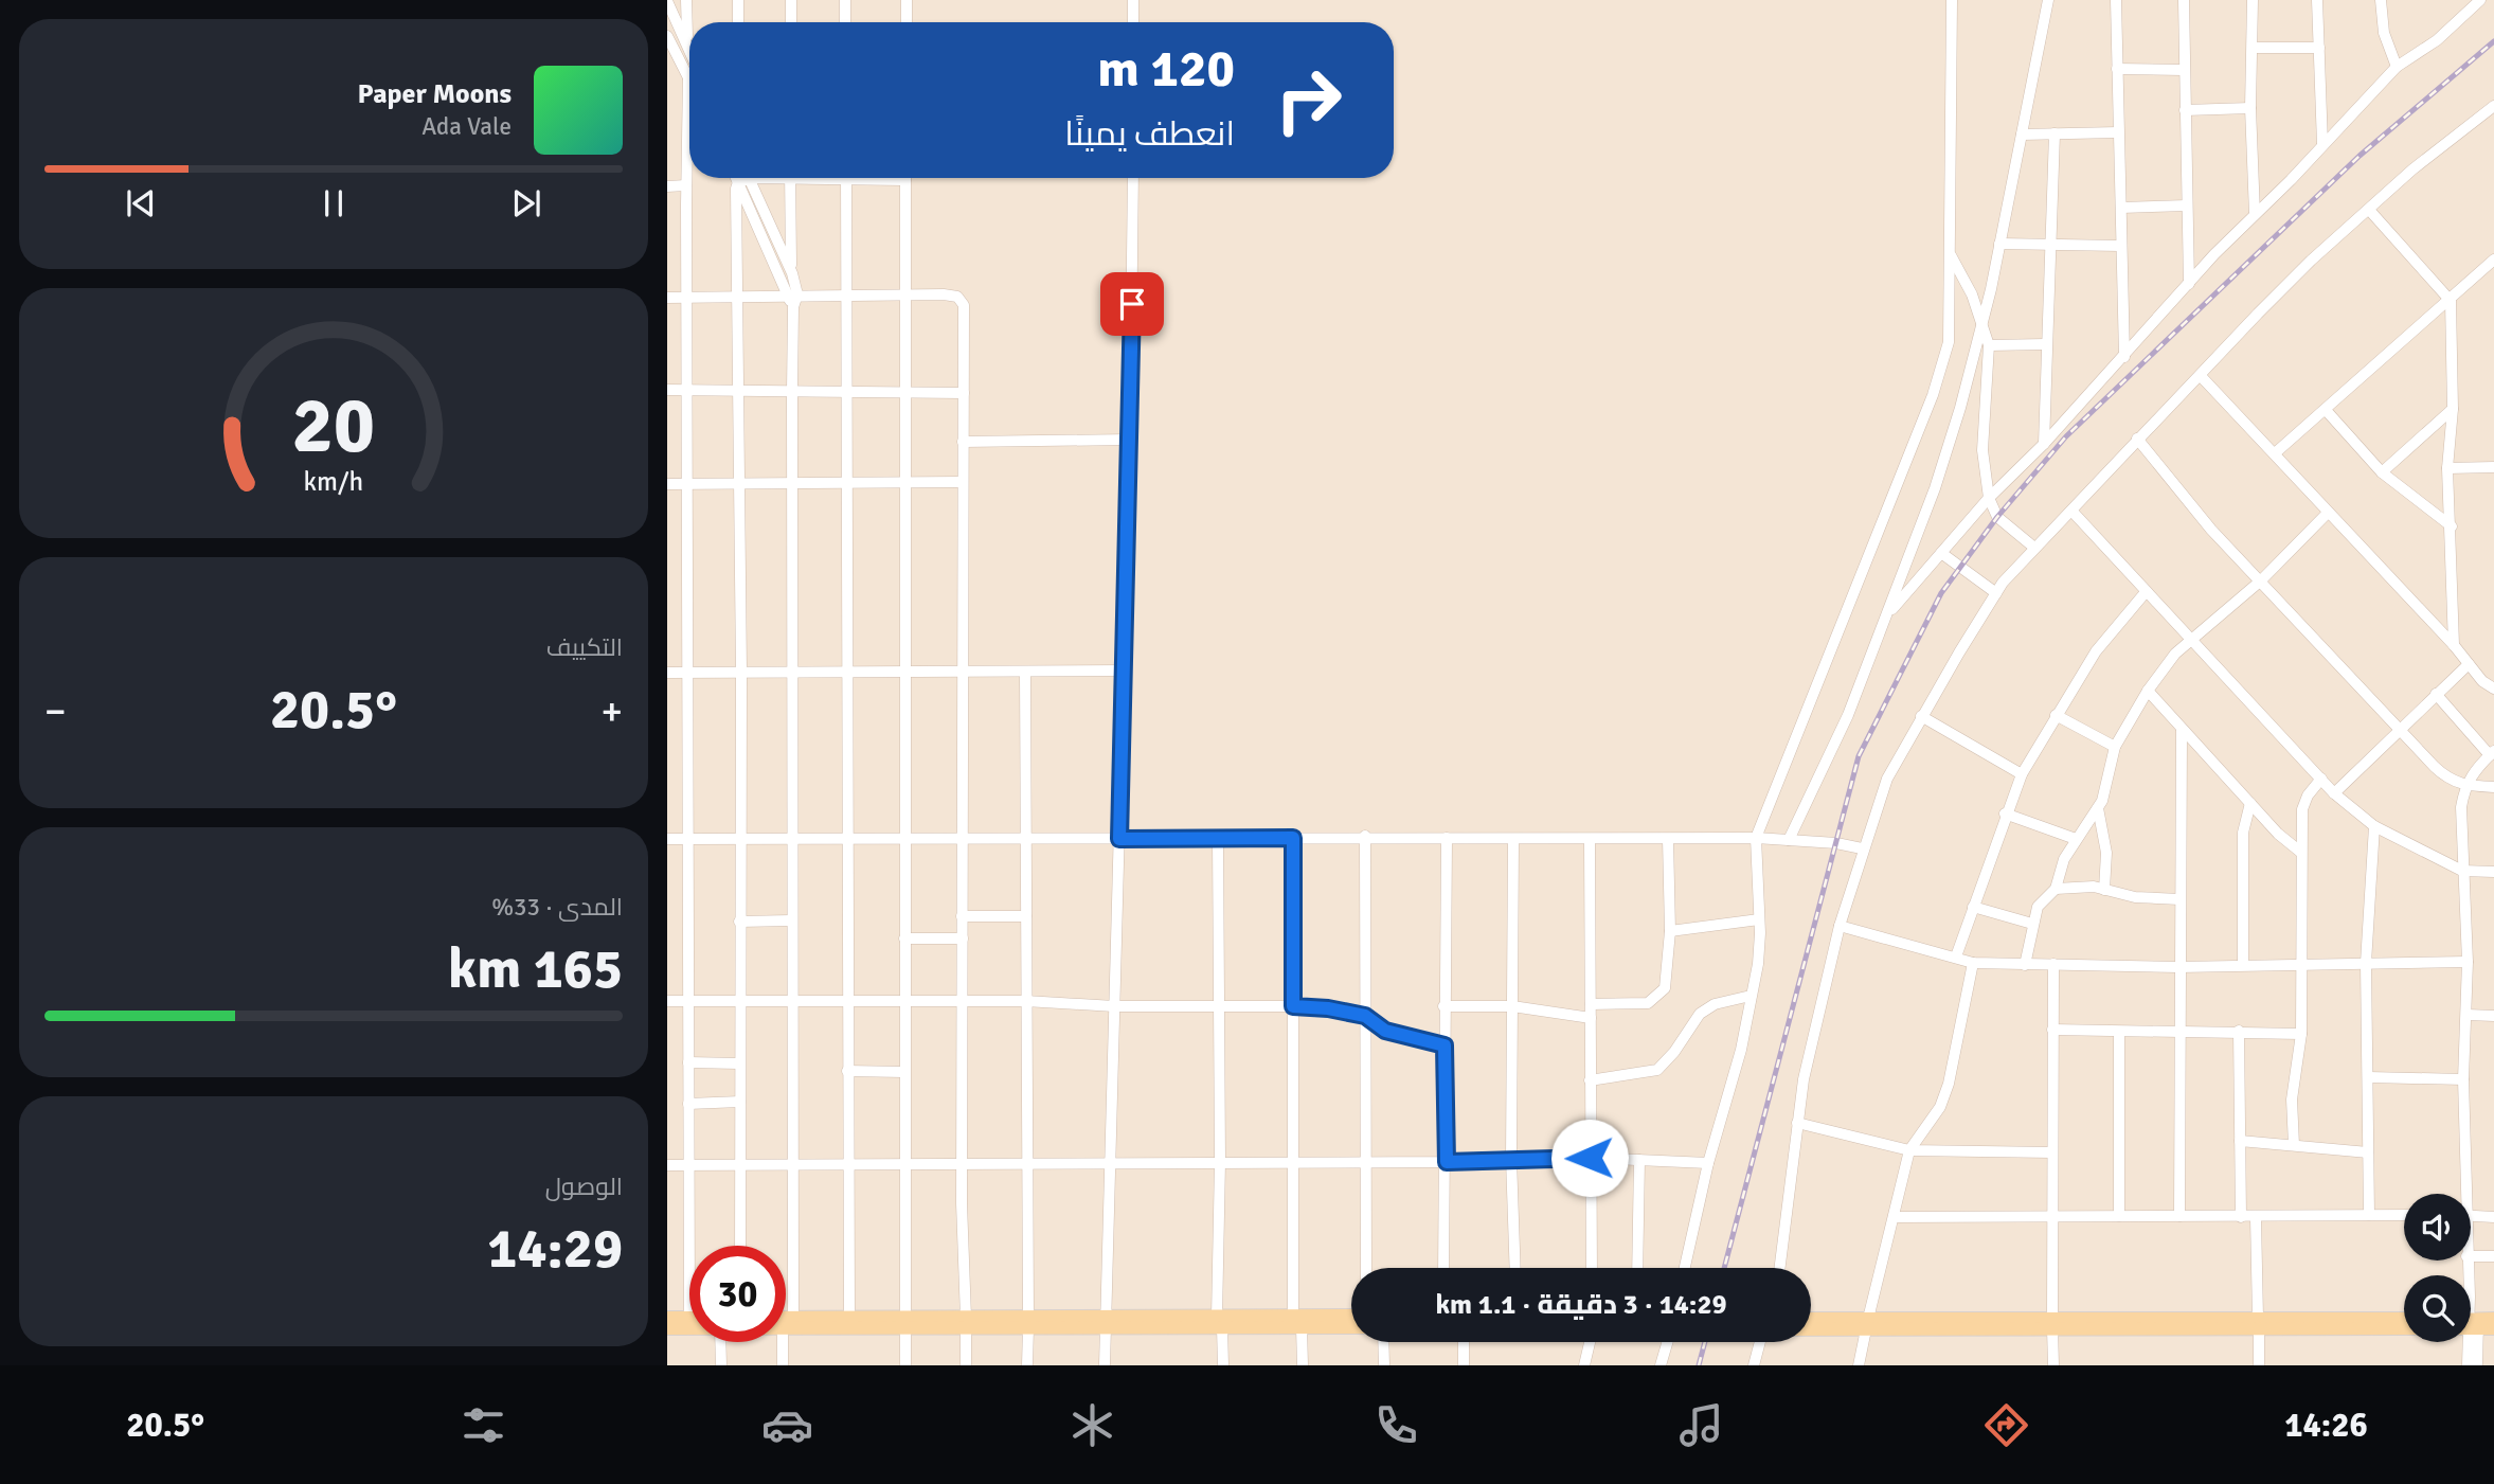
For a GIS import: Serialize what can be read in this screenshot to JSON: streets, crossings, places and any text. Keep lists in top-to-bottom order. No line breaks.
{"page":{"turn":["120 m","انعطف يمينًا"],"song":["Paper Moons","Ada Vale"],"tile":["التكييف",["المدى · 33%","165 km"],["الوصول","14:29"]],"heat":["−","20.5°","+"],"limit":"30","trip":"14:29 · 3 دقيقة · 1.1 km","tabs":["14:26","20.5°"],"gauge":["20","km/h"]}}
